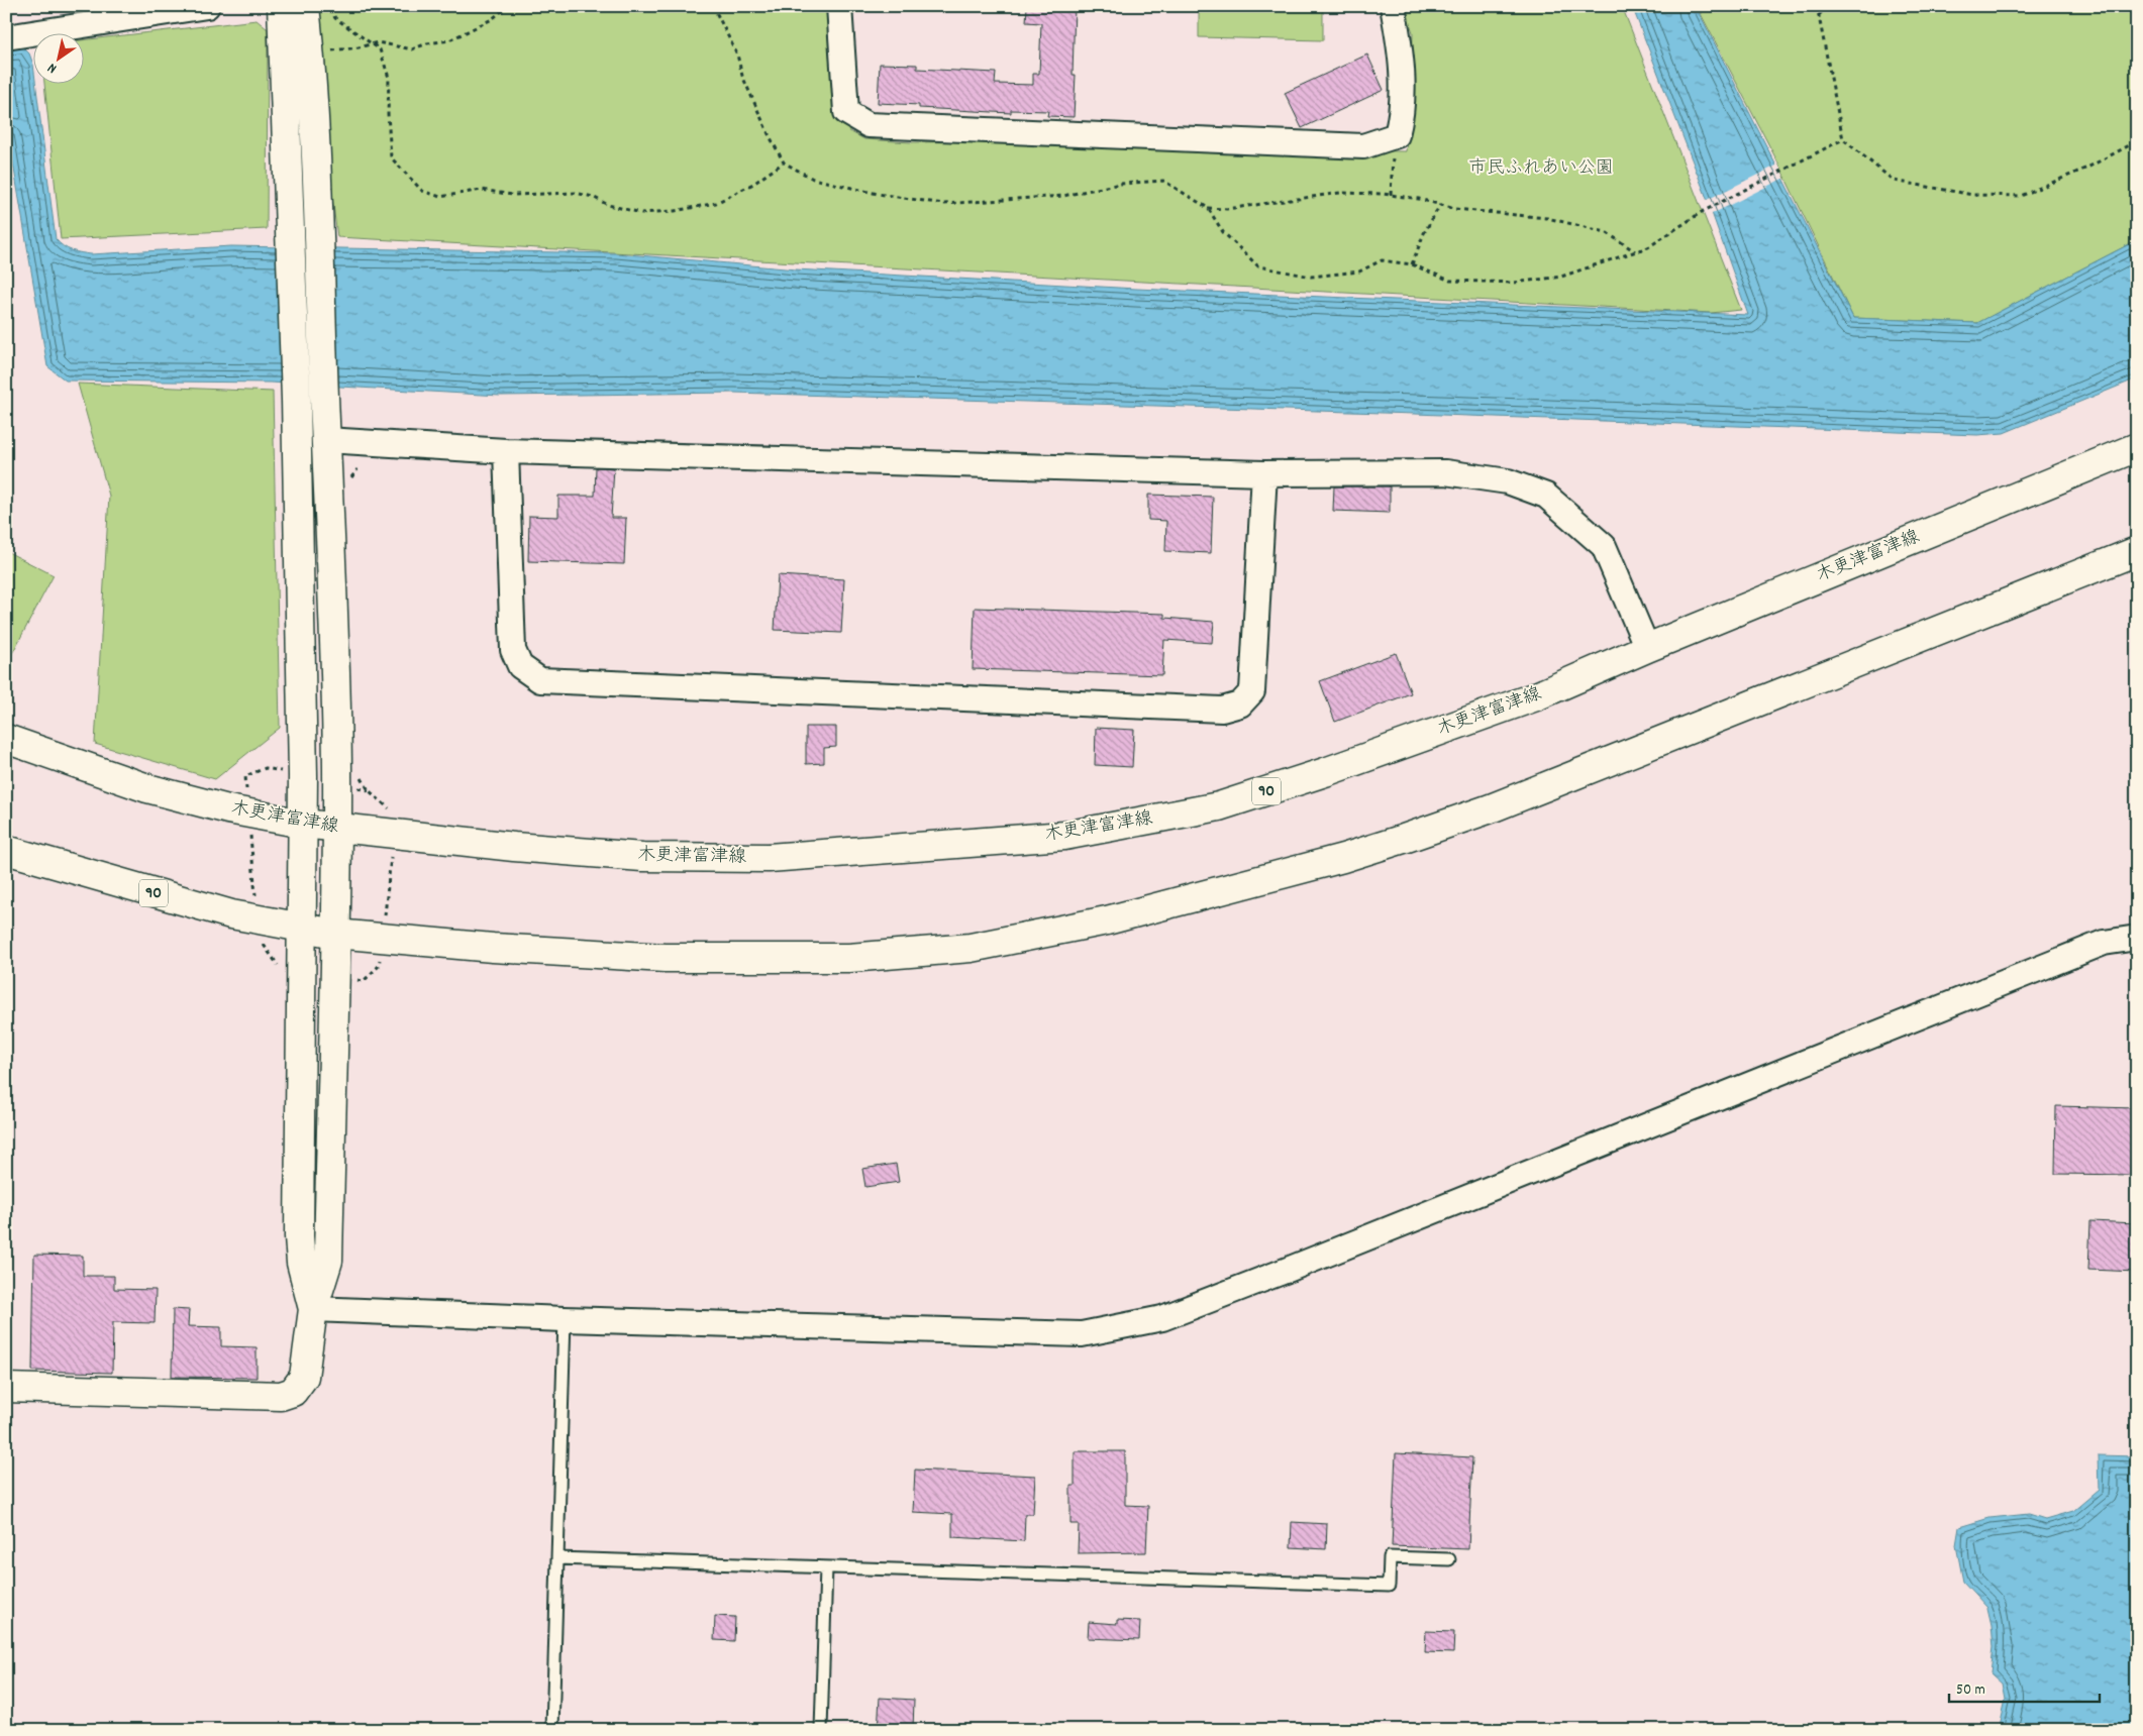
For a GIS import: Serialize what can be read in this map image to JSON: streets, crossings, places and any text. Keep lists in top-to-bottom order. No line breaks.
{"streets":{"main road":["木更津富津線","90"]},"parks":["市民ふれあい公園"],"scale_bar":"50 m","north":"bottom left"}
